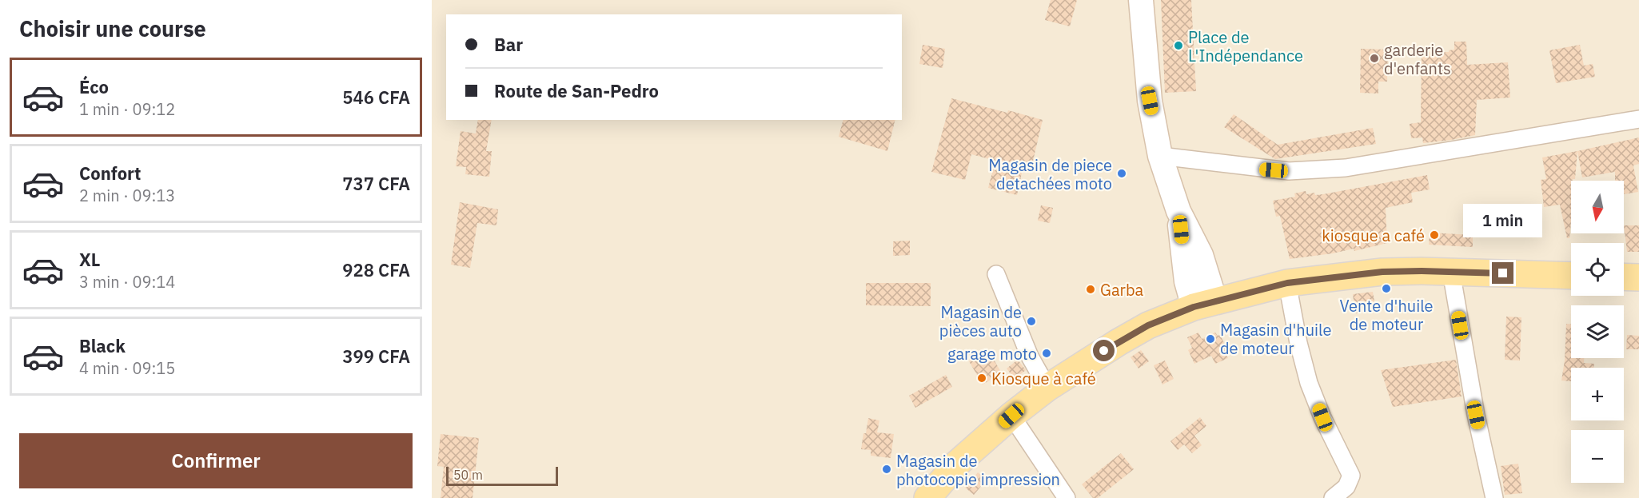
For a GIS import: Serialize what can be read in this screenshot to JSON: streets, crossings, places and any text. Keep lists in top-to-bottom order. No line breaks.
{"places":["Place de L'Indépendance","garderie d'enfants","Magasin de piece detachées moto","kiosque a café","Vente d'huile de moteur","Garba","Magasin de pièces auto","Magasin d'huile de moteur","garage moto","Kiosque à café","Magasin de photocopie impression"],"scale_bar":"50 m","north":"bottom","page":{"heading":"Choisir une course","banner":["Bar","Route de San-Pedro"],"list":[{"name":"Éco","note":"1 min · 09:12","value":"546 CFA"},{"name":"Confort","note":"2 min · 09:13","value":"737 CFA"},{"name":"XL","note":"3 min · 09:14","value":"928 CFA"},{"name":"Black","note":"4 min · 09:15","value":"399 CFA"}],"map_buttons":["+","−"],"bubble":"1 min","buttons":"Confirmer","scale":"50 m"}}
